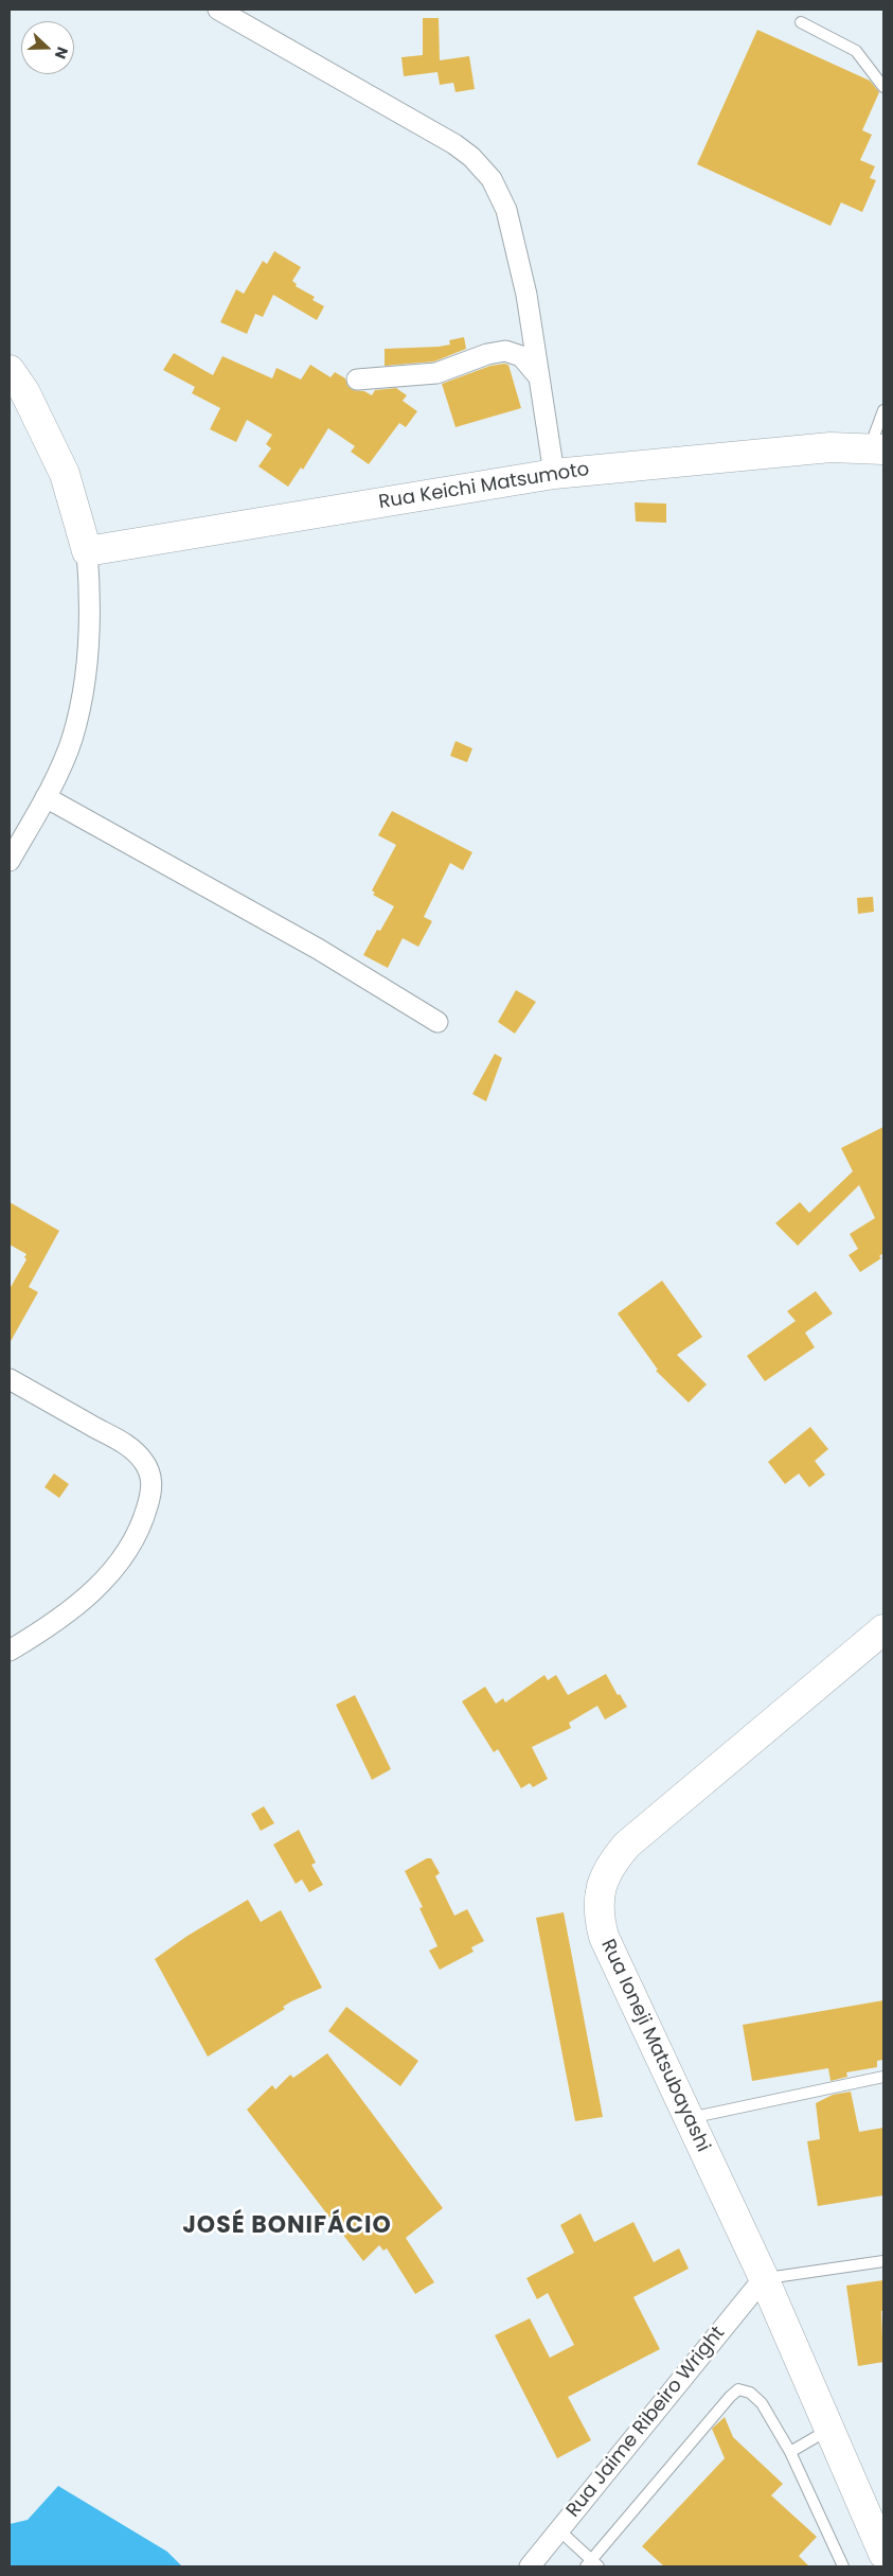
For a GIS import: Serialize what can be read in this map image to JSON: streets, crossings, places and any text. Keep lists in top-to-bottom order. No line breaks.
{"streets":{"main road":["Rua Keichi Matsumoto","Rua Ioneji Matsubayashi"],"street":["Rua Jaime Ribeiro Wright"]},"crossings":[["Rua Ioneji Matsubayashi","Rua Jaime Ribeiro Wright"]],"districts":["JOSÉ BONIFÁCIO"],"north":"right"}
